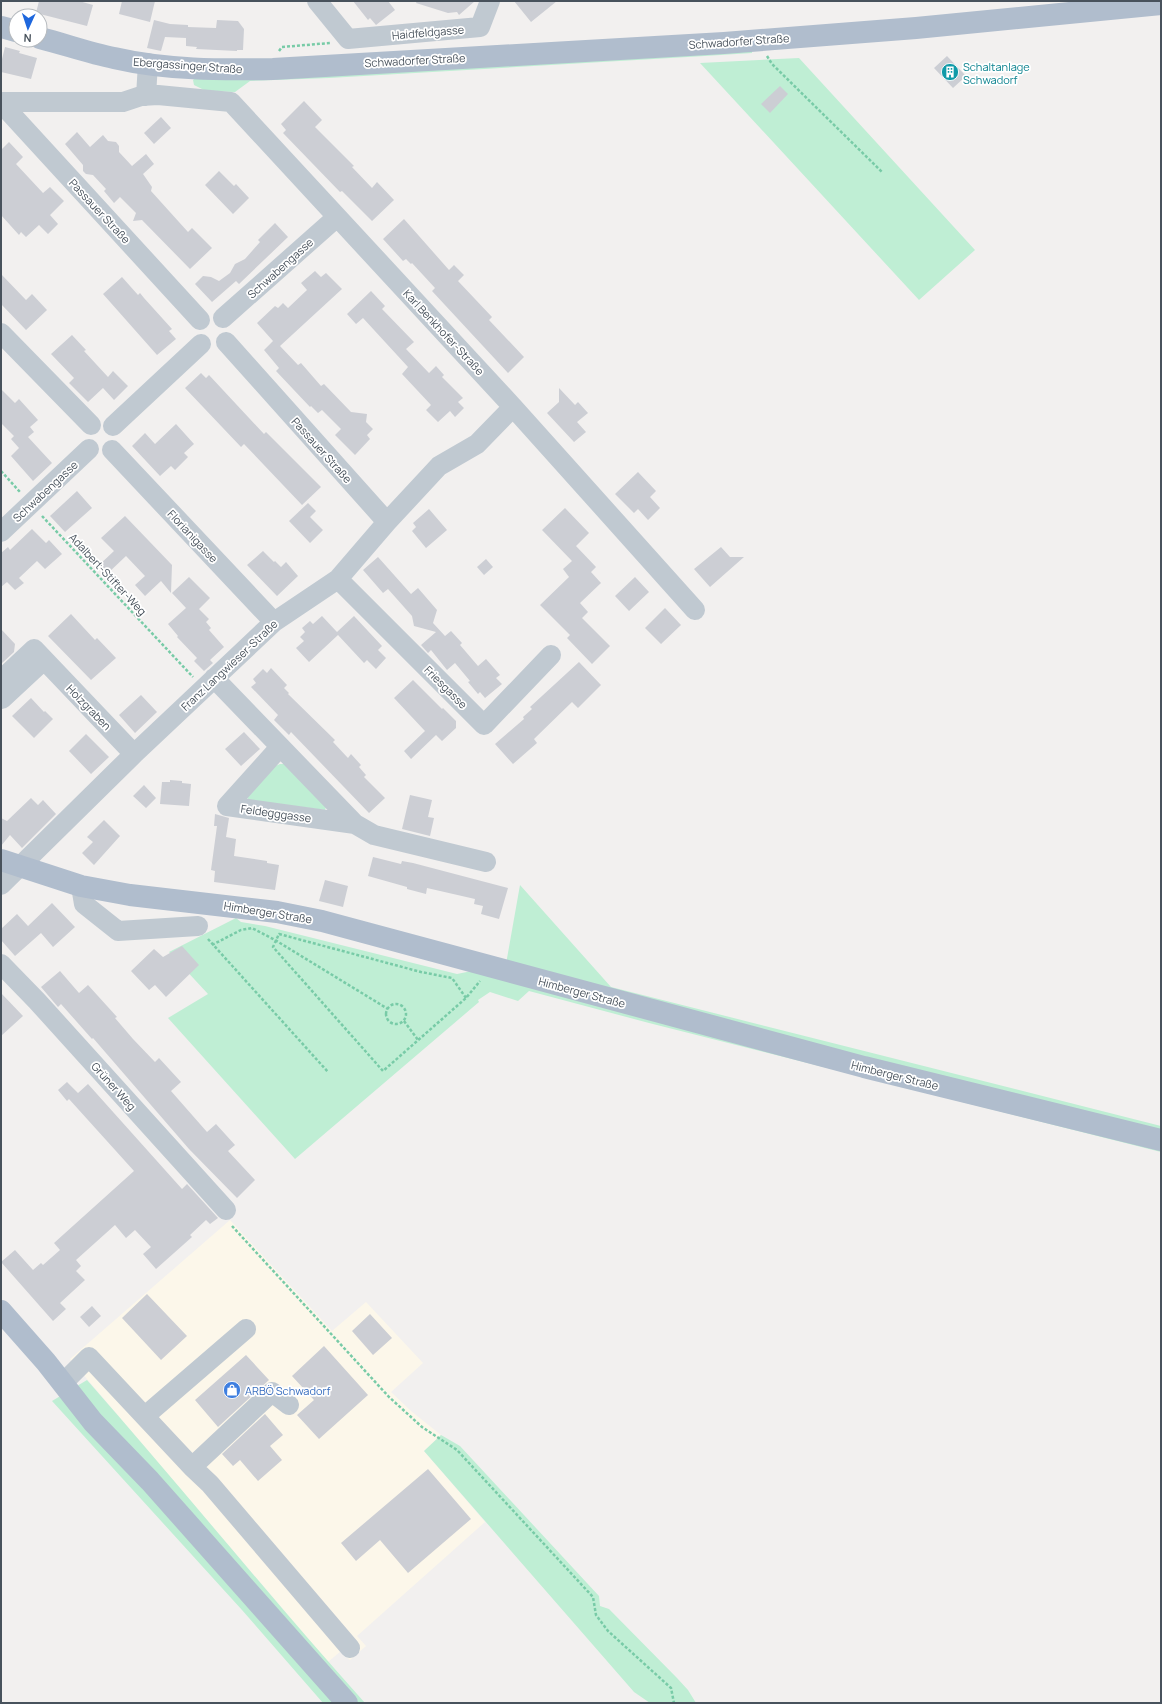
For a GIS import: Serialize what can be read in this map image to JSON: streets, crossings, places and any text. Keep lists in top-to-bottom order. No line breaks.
{"streets":{"main road":["Schwadorfer Straße","Ebergassinger Straße","Himberger Straße"],"street":["Haidfeldgasse","Passauer Straße","Schwabengasse","Karl Benkhofer-Straße","Florianigasse","Franz Langwieser-Straße","Friesgasse","Holzgraben","Feldegggasse","Grüner Weg"],"path":["Adalbert-Stifter-Weg"]},"crossings":[["Schwadorfer Straße","Ebergassinger Straße"],["Passauer Straße","Schwabengasse"],["Passauer Straße","Karl Benkhofer-Straße"],["Passauer Straße","Franz Langwieser-Straße"],["Schwabengasse","Karl Benkhofer-Straße"],["Schwabengasse","Florianigasse"],["Schwabengasse","Adalbert-Stifter-Weg"],["Karl Benkhofer-Straße","Franz Langwieser-Straße"],["Florianigasse","Franz Langwieser-Straße"],["Adalbert-Stifter-Weg","Franz Langwieser-Straße"],["Adalbert-Stifter-Weg","Feldegggasse"],["Franz Langwieser-Straße","Friesgasse"],["Franz Langwieser-Straße","Holzgraben"],["Franz Langwieser-Straße","Feldegggasse"],["Franz Langwieser-Straße","Himberger Straße"]],"places":{"building":["Schaltanlage Schwadorf"],"shop":["ARBÖ Schwadorf"]},"north":"bottom"}
